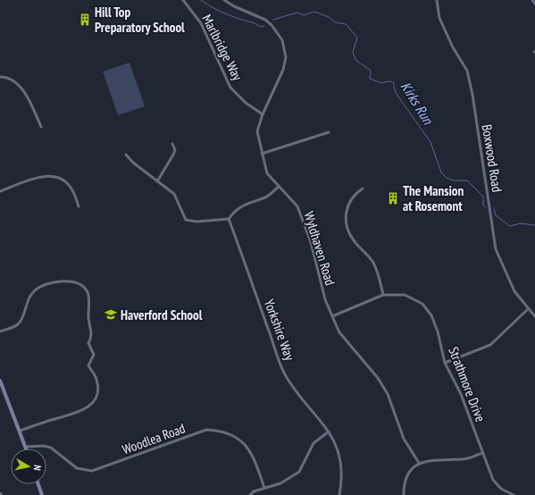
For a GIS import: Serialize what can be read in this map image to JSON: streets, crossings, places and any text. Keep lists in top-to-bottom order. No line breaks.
{"streets":{"street":["Marlbridge Way","Boxwood Road","Wyldhaven Road","Yorkshire Way","Strathmore Drive","Woodlea Road"]},"crossings":[["Marlbridge Way","Wyldhaven Road"],["Wyldhaven Road","Strathmore Drive"]],"water":["Kirks Run"],"places":{"building":["Hill Top Preparatory School","The Mansion at Rosemont"],"school or university":["Haverford School"]},"north":"right"}
